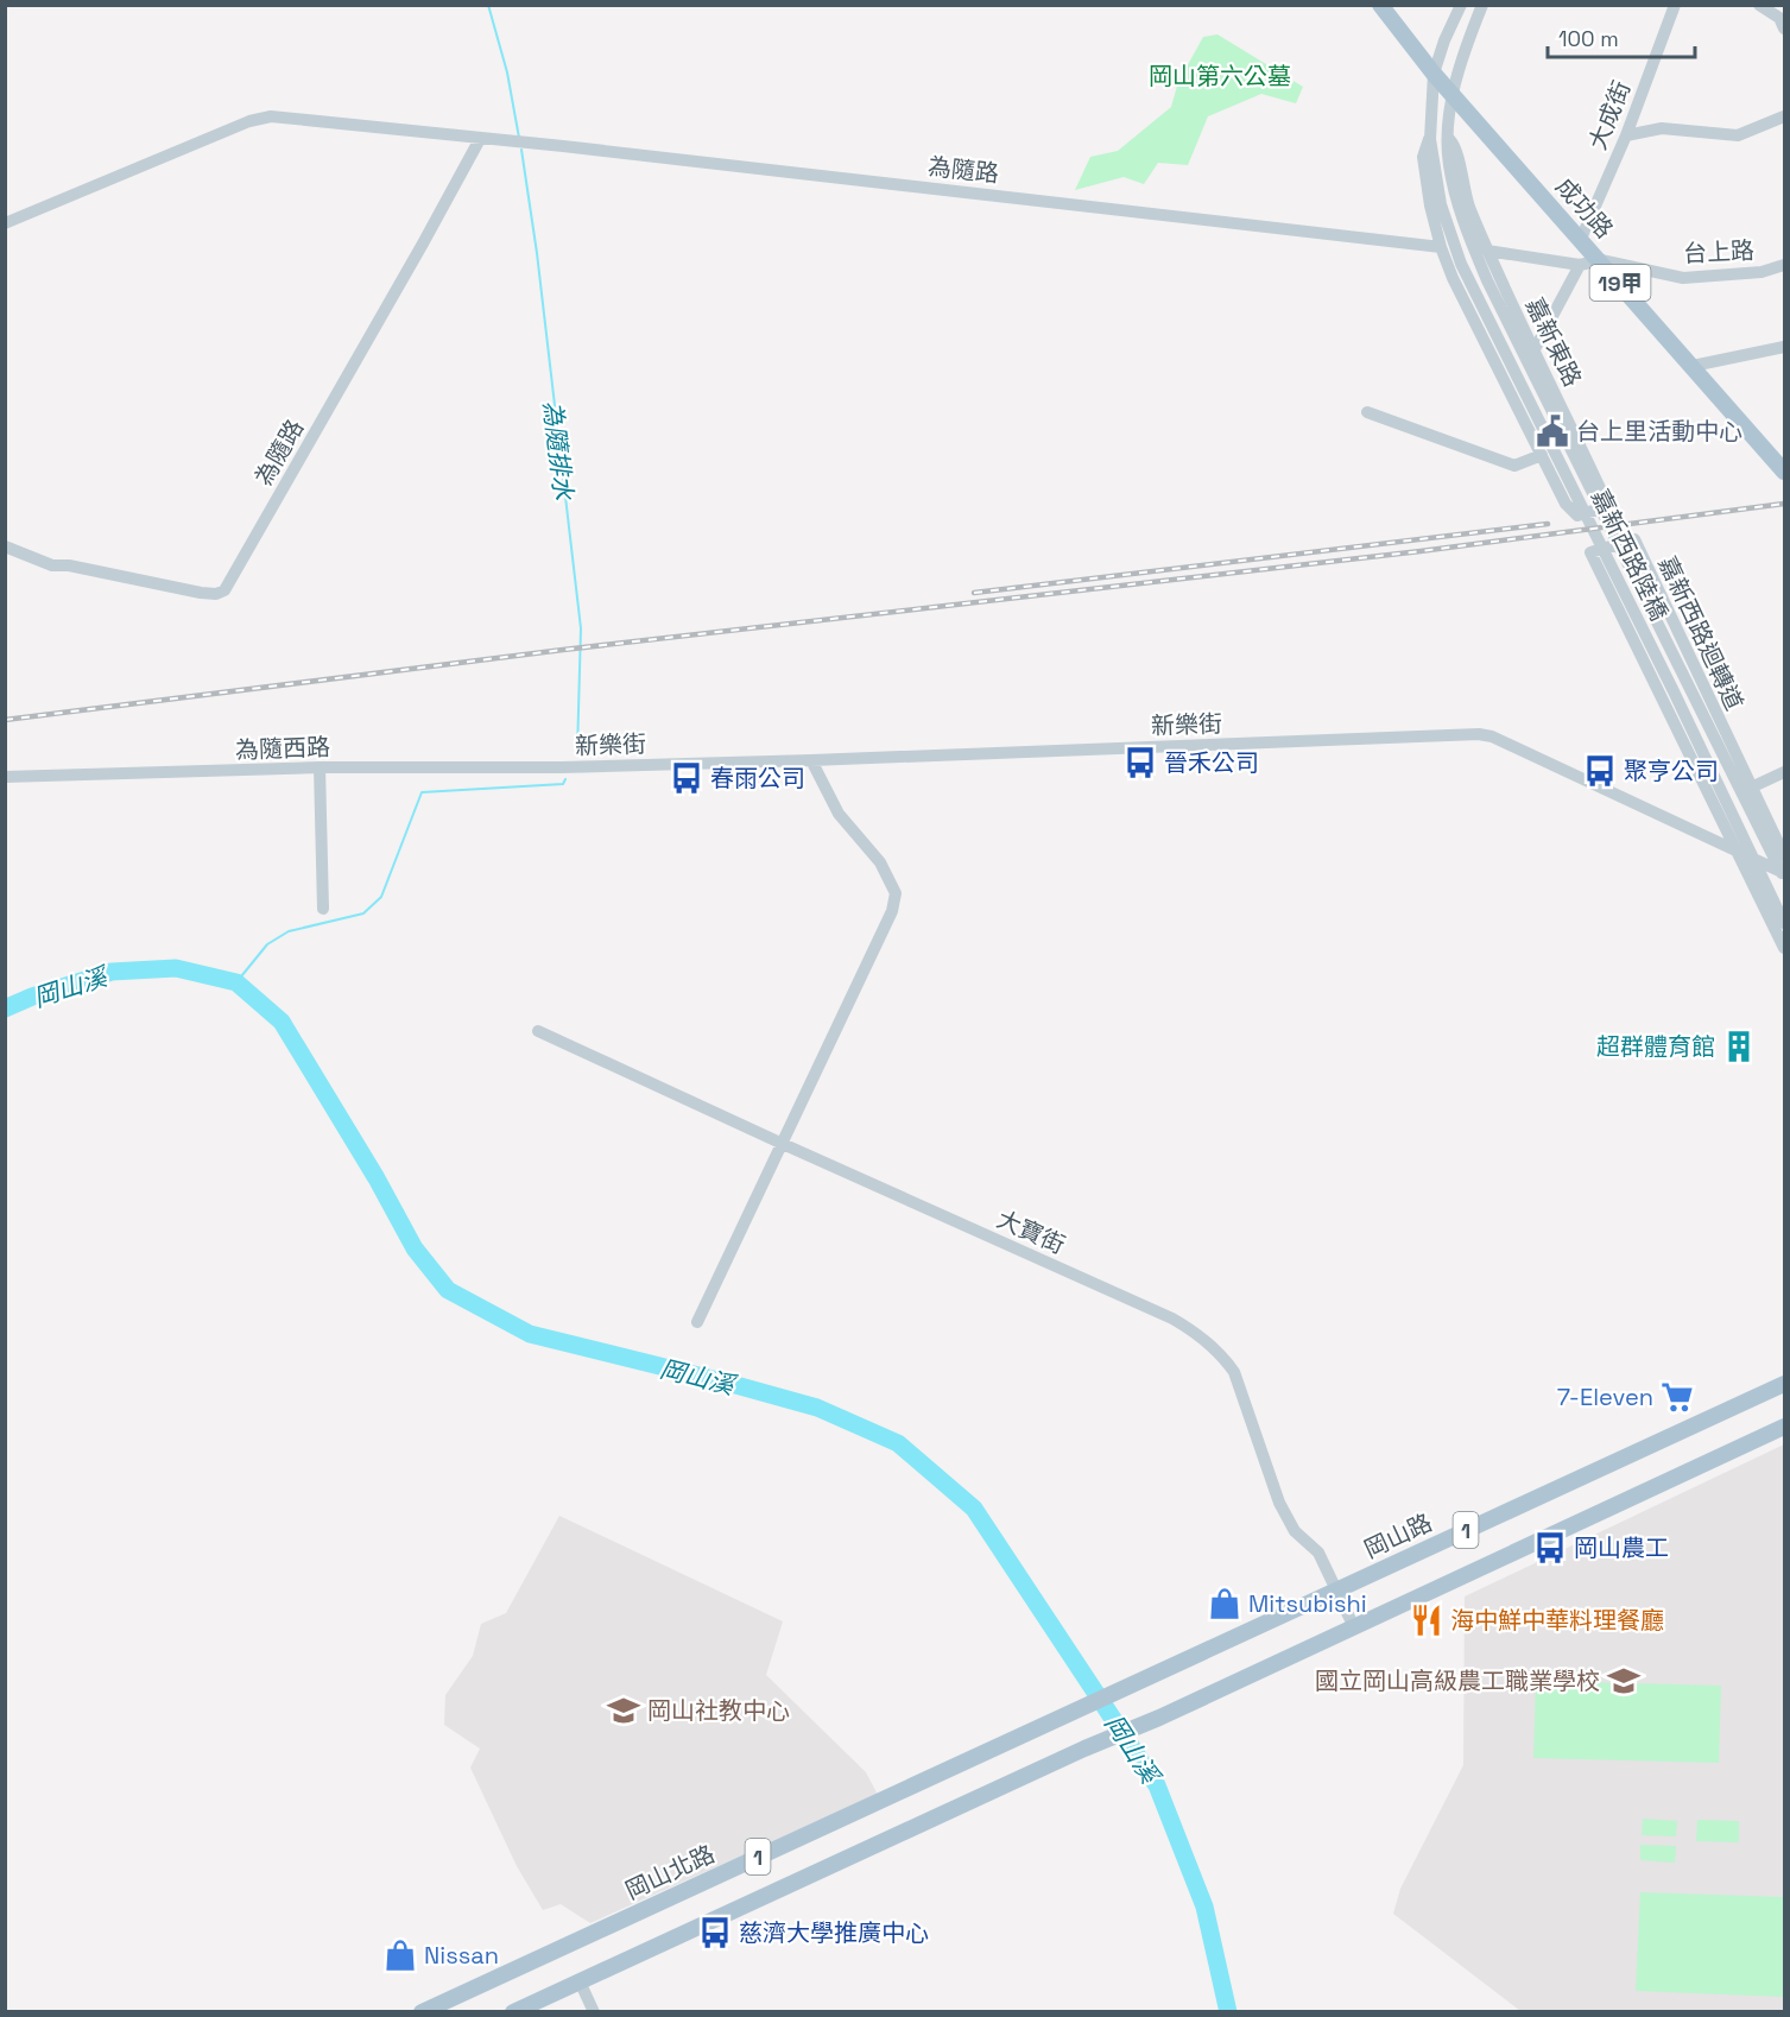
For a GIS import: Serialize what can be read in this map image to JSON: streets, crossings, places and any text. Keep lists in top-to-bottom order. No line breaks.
{"streets":{"main road":["成功路","19甲","1","岡山路","岡山北路"],"street":["大成街","為隨路","台上路","嘉新東路","嘉新西路陸橋","嘉新西路迴轉道","新樂街","為隨西路","大寶街"]},"crossings":[["大成街","成功路"],["為隨路","嘉新東路"],["成功路","台上路"],["成功路","嘉新東路"],["台上路","嘉新東路"],["嘉新東路","嘉新西路陸橋"],["嘉新西路迴轉道","新樂街"],["新樂街","為隨西路"],["大寶街","1"],["大寶街","岡山路"],["岡山路","岡山北路"]],"water":["為隨排水","岡山溪"],"parks":["岡山第六公墓"],"places":{"public building":["台上里活動中心"],"bus stop":["晉禾公司","聚亨公司","春雨公司","岡山農工","慈濟大學推廣中心"],"building":["超群體育館"],"supermarket":["7-Eleven"],"shop":["Mitsubishi","Nissan"],"restaurant":["海中鮮中華料理餐廳"],"school or university":["國立岡山高級農工職業學校","岡山社教中心"]},"scale_bar":"100 m"}
